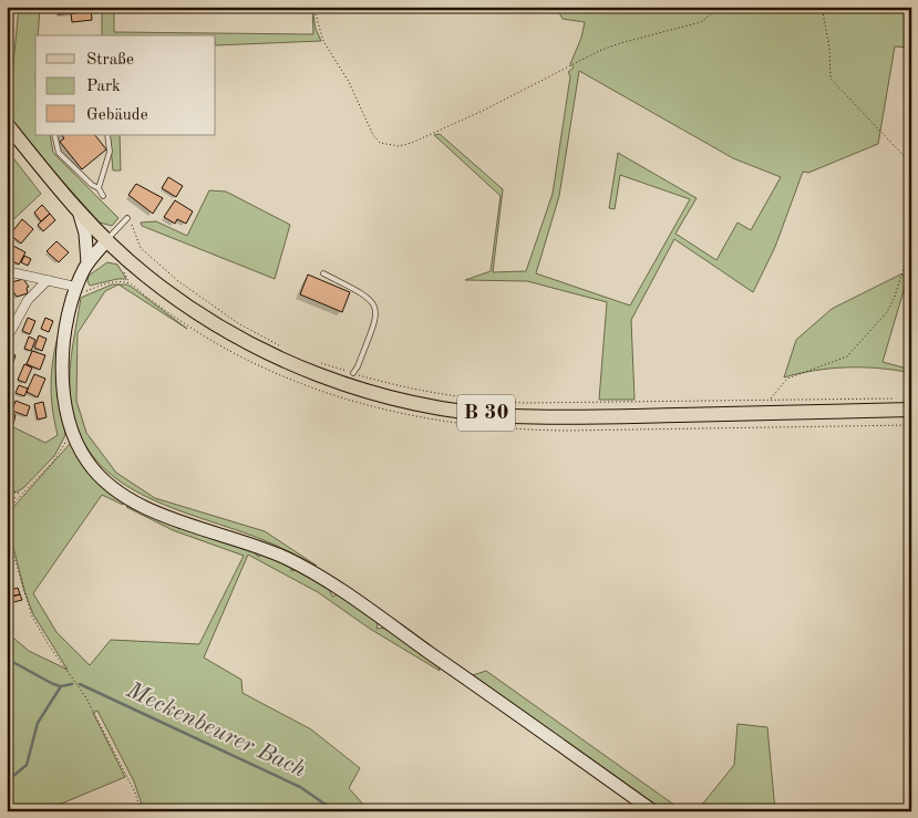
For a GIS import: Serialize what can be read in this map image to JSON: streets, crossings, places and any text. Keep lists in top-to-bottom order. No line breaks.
{"streets":{"main road":["B 30"]},"water":["Meckenbeurer Bach"],"legend":["Straße","Park","Gebäude"]}
